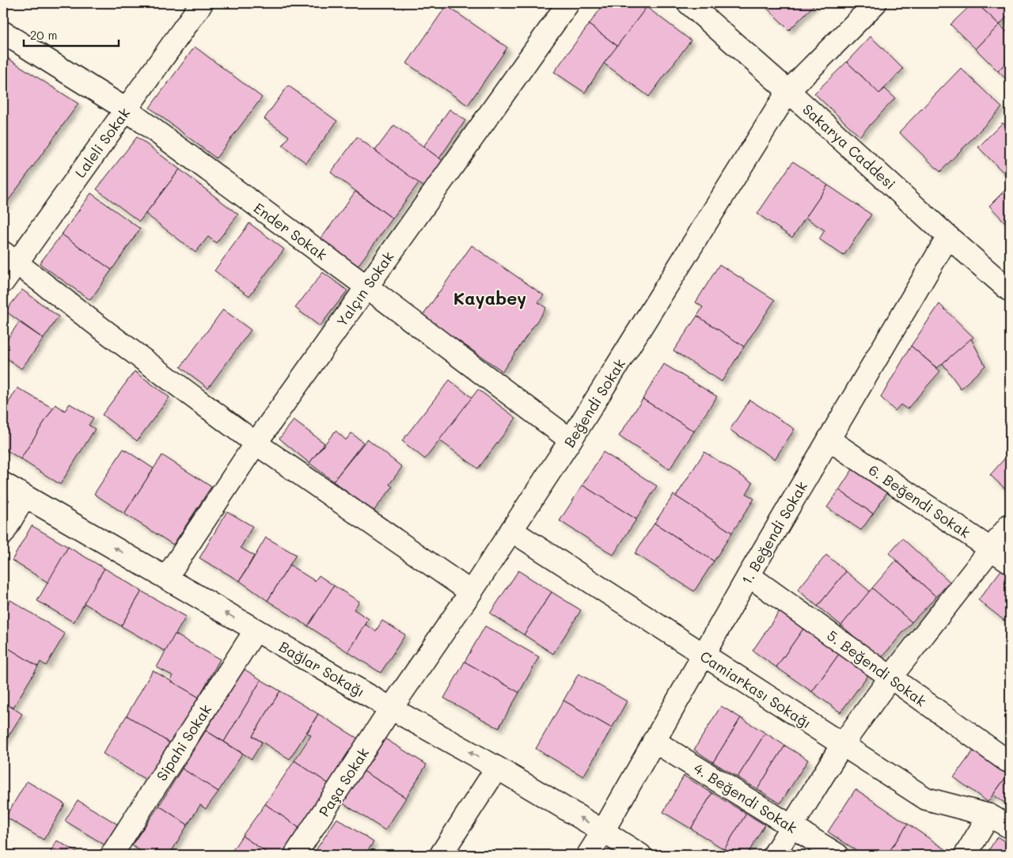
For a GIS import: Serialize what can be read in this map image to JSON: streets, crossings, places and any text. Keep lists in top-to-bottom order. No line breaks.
{"streets":{"street":["Laleli Sokak","Sakarya Caddesi","Ender Sokak","Yalçın Sokak","Beğendi Sokak","6. Beğendi Sokak","1. Beğendi Sokak","5. Beğendi Sokak","Bağlar Sokağı","Camiarkası Sokağı","Sipahi Sokak","Paşa Sokak","4. Beğendi Sokak"]},"crossings":[["Laleli Sokak","Ender Sokak"],["Sakarya Caddesi","Beğendi Sokak"],["Sakarya Caddesi","1. Beğendi Sokak"],["Ender Sokak","Yalçın Sokak"],["Ender Sokak","Beğendi Sokak"],["Yalçın Sokak","Bağlar Sokağı"],["Beğendi Sokak","Bağlar Sokağı"],["Beğendi Sokak","Camiarkası Sokağı"],["Beğendi Sokak","Paşa Sokak"],["6. Beğendi Sokak","1. Beğendi Sokak"],["1. Beğendi Sokak","5. Beğendi Sokak"],["1. Beğendi Sokak","Bağlar Sokağı"],["1. Beğendi Sokak","Camiarkası Sokağı"],["1. Beğendi Sokak","4. Beğendi Sokak"],["Bağlar Sokağı","Sipahi Sokak"],["Bağlar Sokağı","Paşa Sokak"]],"districts":["Kayabey"],"scale_bar":"20 m"}
